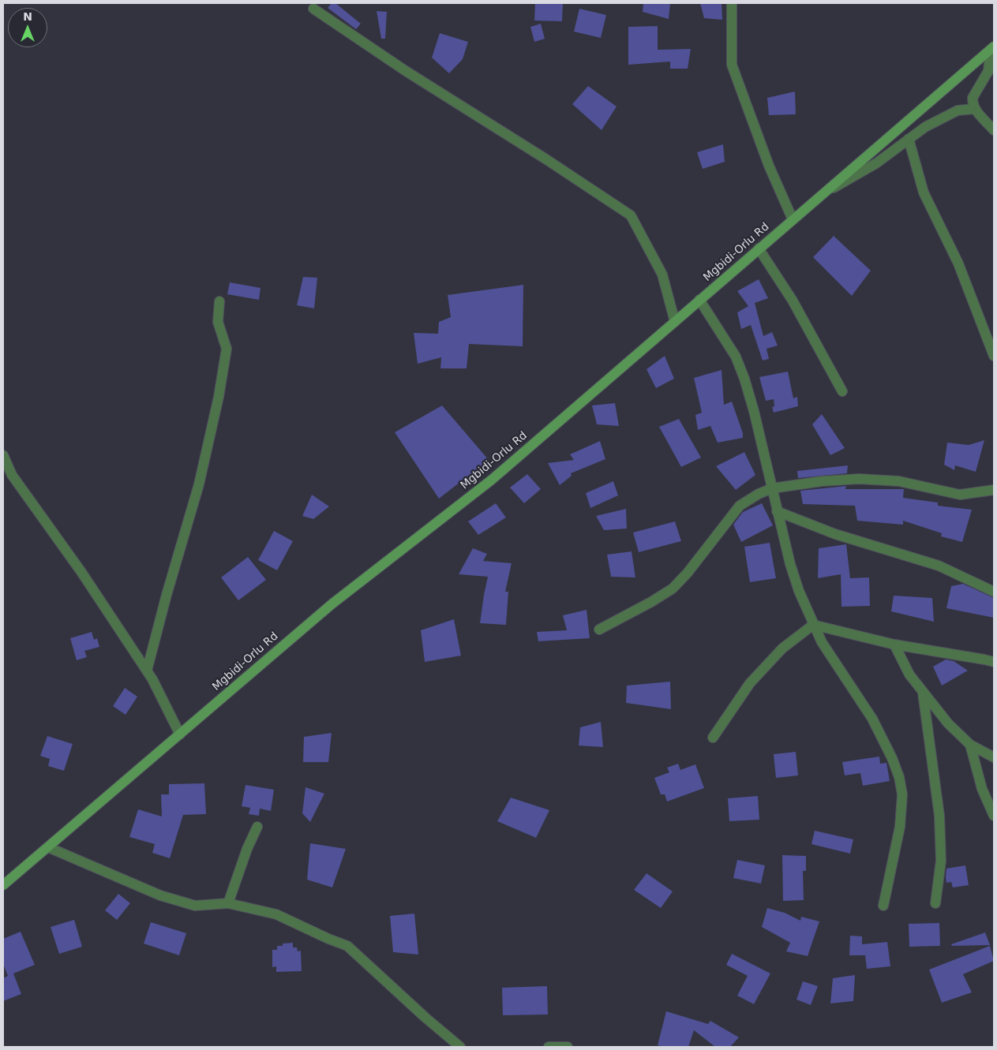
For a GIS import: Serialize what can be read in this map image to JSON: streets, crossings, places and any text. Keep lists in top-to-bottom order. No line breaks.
{"streets":{"main road":["Mgbidi-Orlu Rd"]},"north":"top"}
